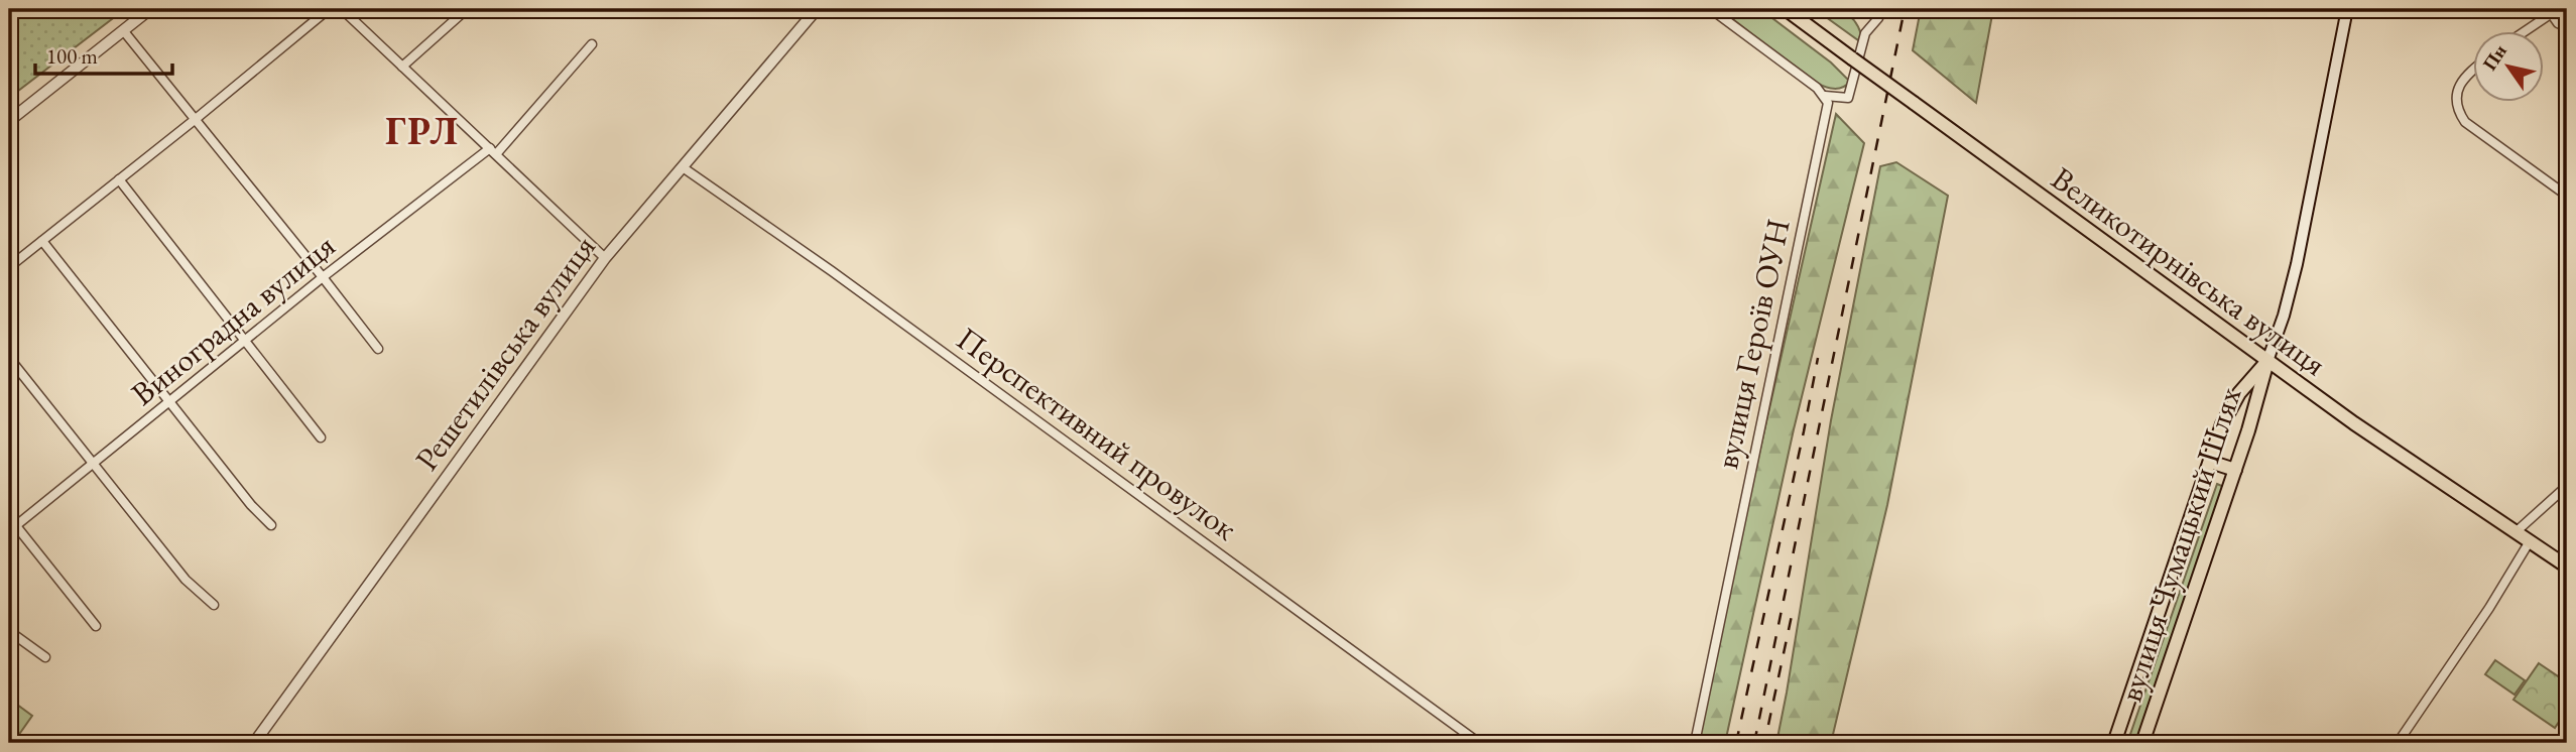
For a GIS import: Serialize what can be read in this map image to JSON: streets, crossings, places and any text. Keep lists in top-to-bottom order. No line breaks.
{"streets":{"main road":["Великотирнівська вулиця","вулиця Чумацький Шлях"],"street":["Виноградна вулиця","вулиця Героїв ОУН","Решетилівська вулиця","Перспективний провулок"]},"crossings":[["Великотирнівська вулиця","вулиця Чумацький Шлях"],["Решетилівська вулиця","Перспективний провулок"]],"districts":["ГРЛ"],"scale_bar":"100 m","north":"top left"}
